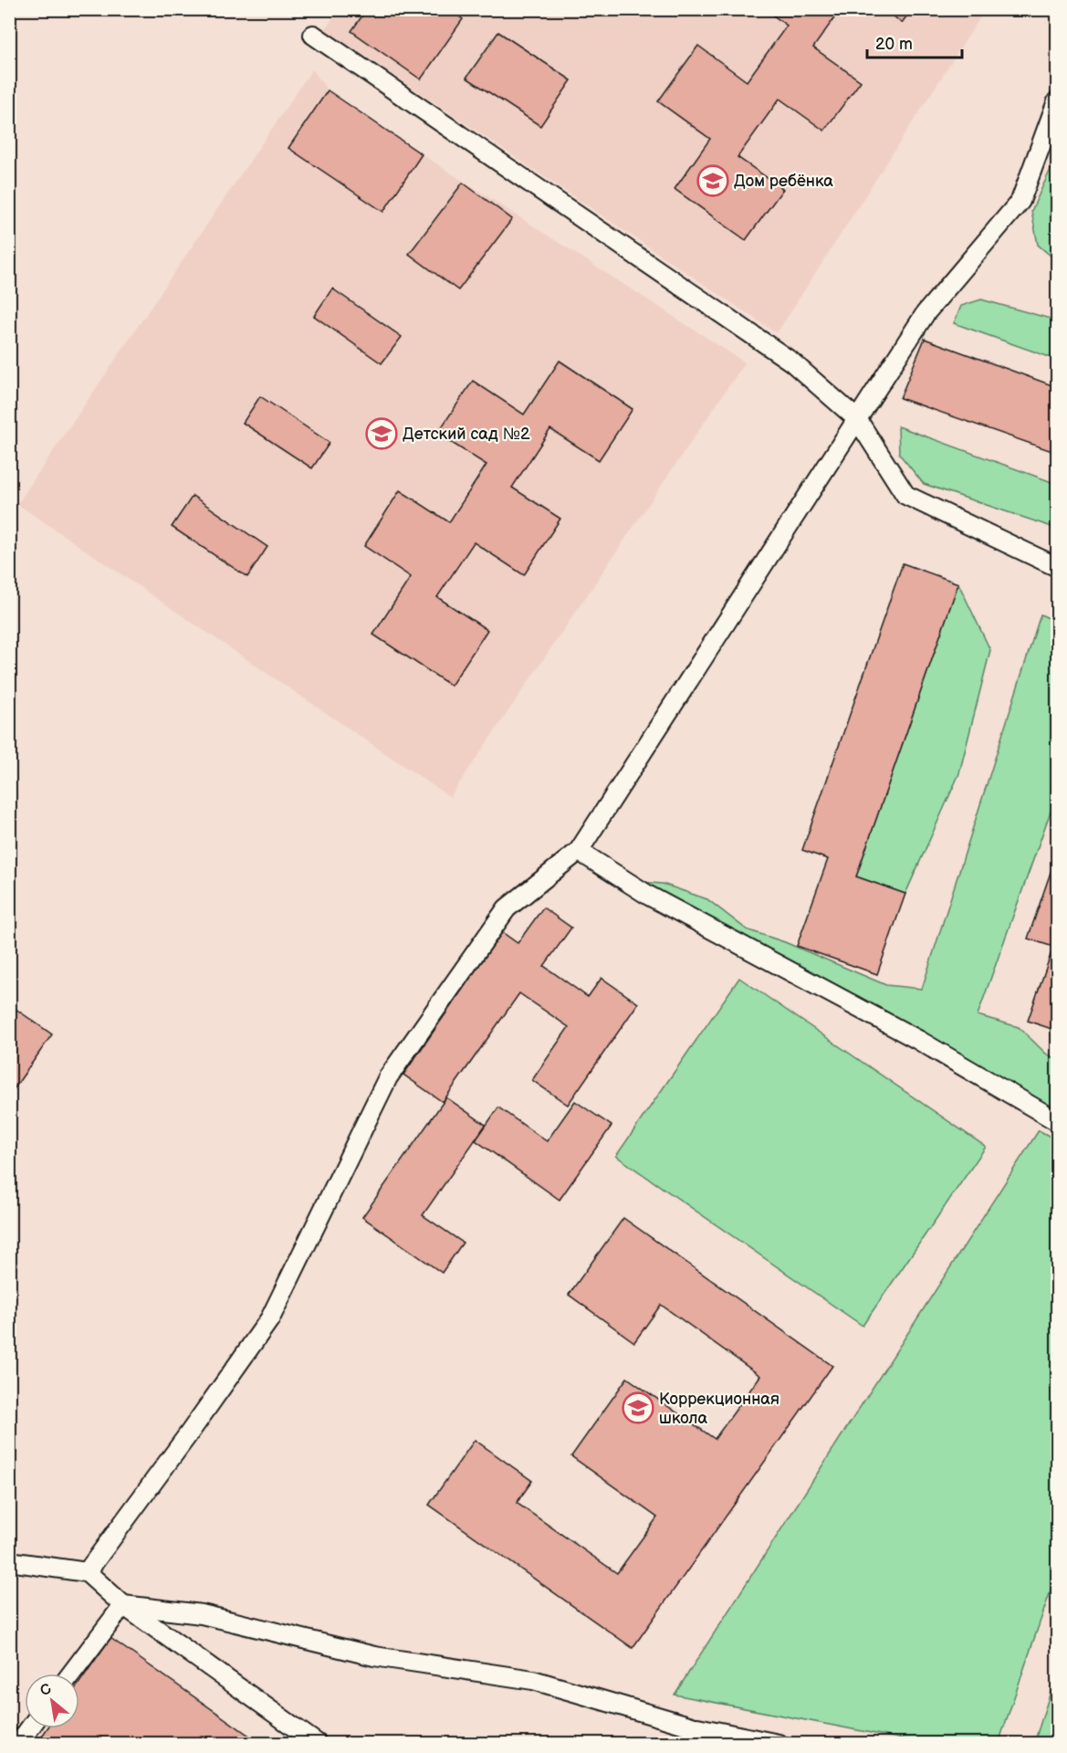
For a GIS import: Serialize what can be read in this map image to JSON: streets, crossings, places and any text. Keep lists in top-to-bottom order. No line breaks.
{"places":{"school or university":["Дом ребёнка","Детский сад №2","Коррекционная школа"]},"scale_bar":"20 m","north":"top left"}
